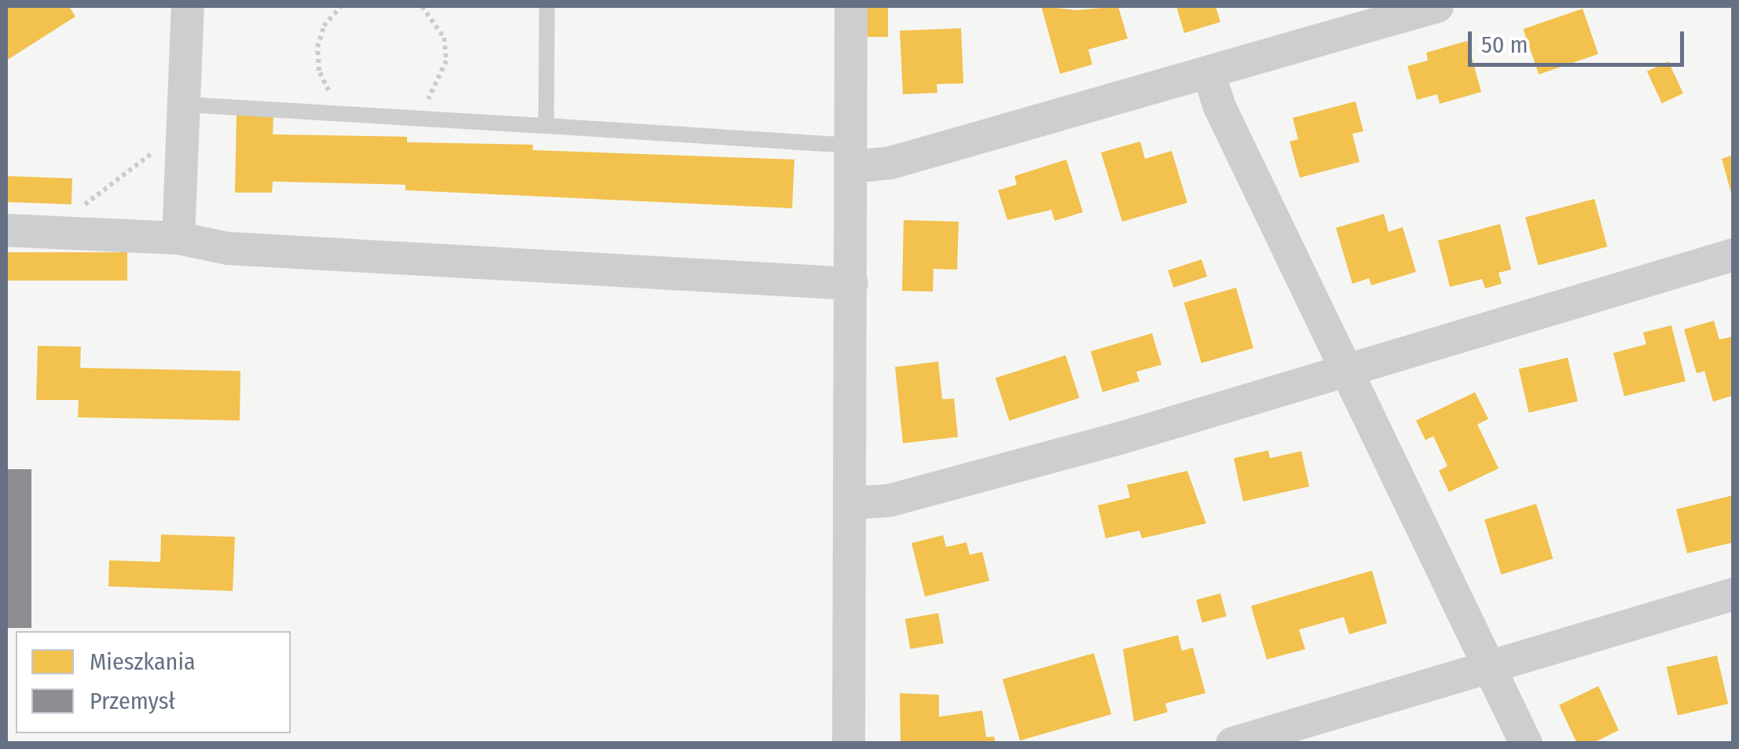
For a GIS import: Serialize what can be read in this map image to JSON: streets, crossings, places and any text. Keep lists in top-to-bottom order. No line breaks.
{"legend":["Mieszkania","Przemysł"],"scale_bar":"50 m"}
